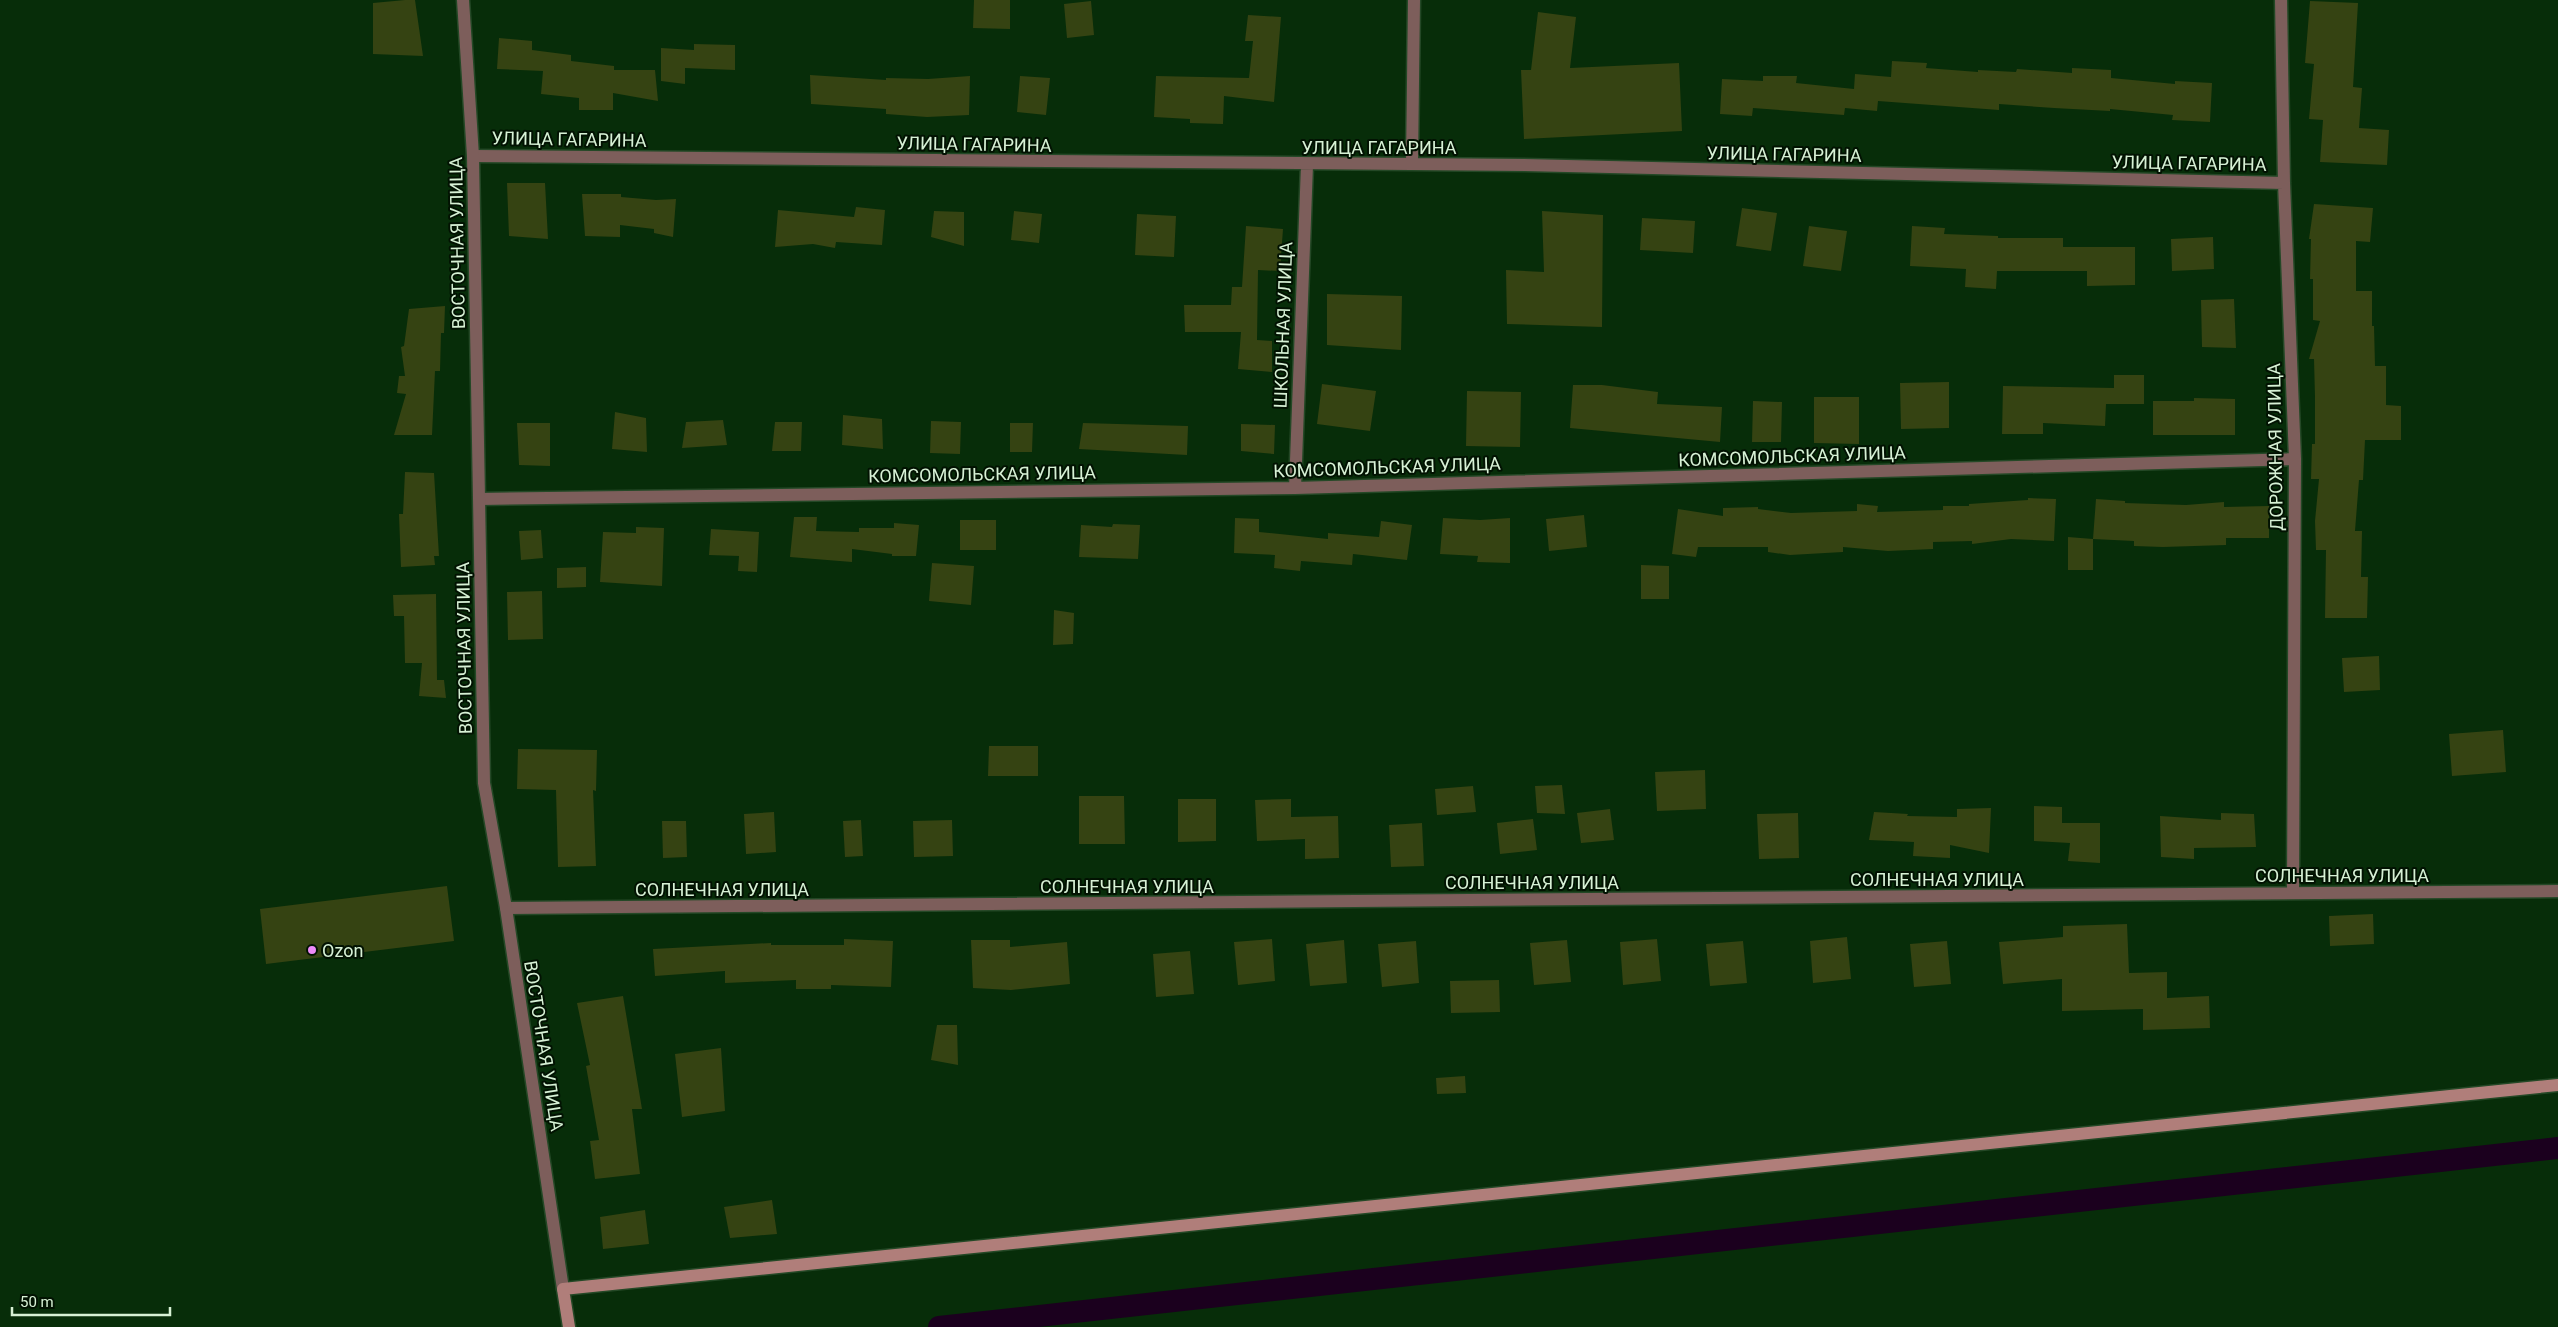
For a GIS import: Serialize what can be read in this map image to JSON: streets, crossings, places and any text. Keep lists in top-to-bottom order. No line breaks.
{"streets":{"street":["УЛИЦА ГАГАРИНА","ВОСТОЧНАЯ УЛИЦА","ШКОЛЬНАЯ УЛИЦА","ДОРОЖНАЯ УЛИЦА","КОМСОМОЛЬСКАЯ УЛИЦА","СОЛНЕЧНАЯ УЛИЦА"]},"crossings":[["УЛИЦА ГАГАРИНА","ВОСТОЧНАЯ УЛИЦА"],["УЛИЦА ГАГАРИНА","ШКОЛЬНАЯ УЛИЦА"],["УЛИЦА ГАГАРИНА","ДОРОЖНАЯ УЛИЦА"],["ВОСТОЧНАЯ УЛИЦА","КОМСОМОЛЬСКАЯ УЛИЦА"],["ВОСТОЧНАЯ УЛИЦА","СОЛНЕЧНАЯ УЛИЦА"],["ШКОЛЬНАЯ УЛИЦА","КОМСОМОЛЬСКАЯ УЛИЦА"],["ДОРОЖНАЯ УЛИЦА","КОМСОМОЛЬСКАЯ УЛИЦА"],["ДОРОЖНАЯ УЛИЦА","СОЛНЕЧНАЯ УЛИЦА"]],"places":["Ozon"],"scale_bar":"50 m"}
